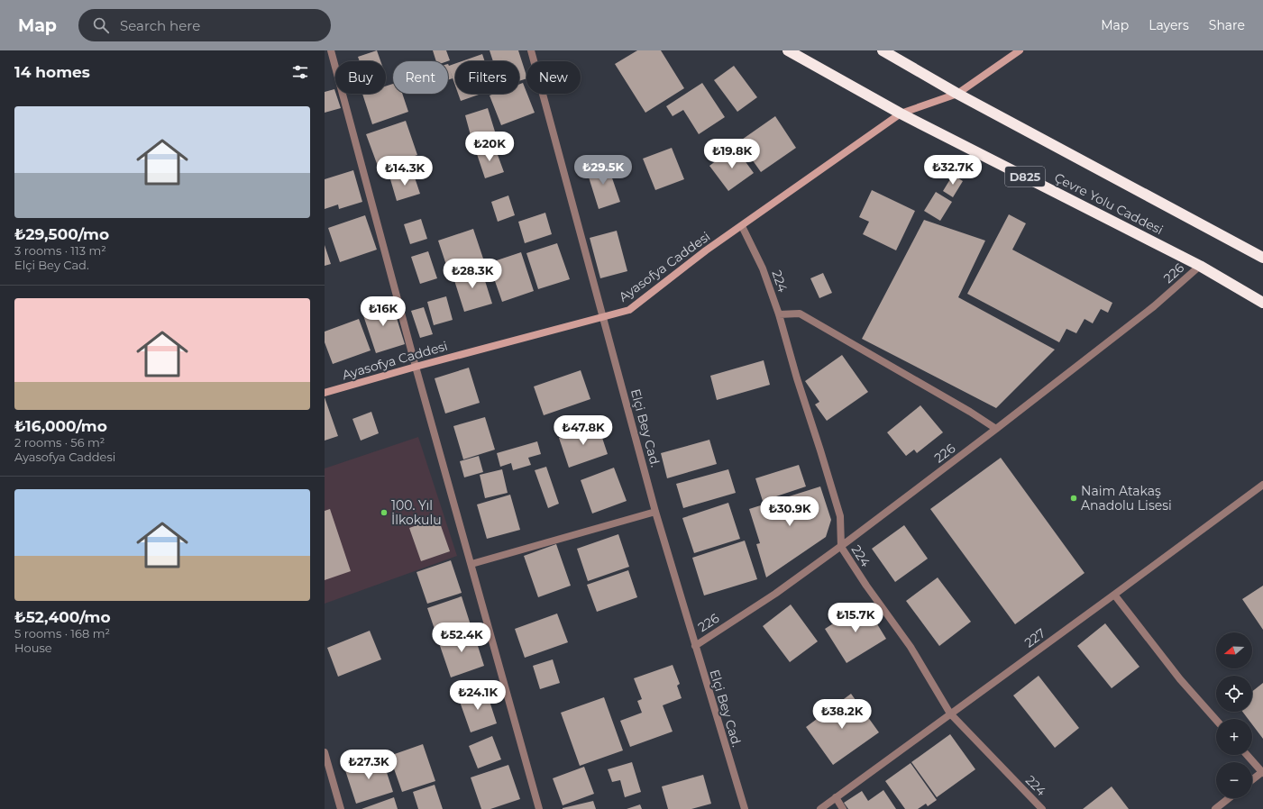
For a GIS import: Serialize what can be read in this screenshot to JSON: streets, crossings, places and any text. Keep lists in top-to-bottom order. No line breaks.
{"streets":{"highway":["D825","Çevre Yolu Caddesi"],"street":["Ayasofya Caddesi","226","224","Elçi Bey Cad.","227"]},"crossings":[["Çevre Yolu Caddesi","Ayasofya Caddesi"],["Çevre Yolu Caddesi","226"],["Ayasofya Caddesi","224"],["Ayasofya Caddesi","Elçi Bey Cad."],["226","224"],["226","Elçi Bey Cad."],["224","227"]],"places":["Naim Atakaş Anadolu Lisesi","100. Yıl İlkokulu"],"north":"left","page":{"header":"Map","search":"Search here","nav":["Map","Layers","Share"],"heading":"14 homes","chip":["Buy","Rent","Filters","New"],"list":[{"name":"₺29,500/mo","note":"3 rooms · 113 m² · Elçi Bey Cad."},{"name":"₺16,000/mo","note":"2 rooms · 56 m² · Ayasofya Caddesi"},{"name":"₺52,400/mo","note":"5 rooms · 168 m² · House"}],"price":["₺20K","₺19.8K","₺29.5K","₺32.7K","₺14.3K","₺28.3K","₺16K","₺47.8K","₺30.9K","₺15.7K","₺52.4K","₺24.1K","₺38.2K","₺27.3K"],"map_buttons":["+","−"]}}
